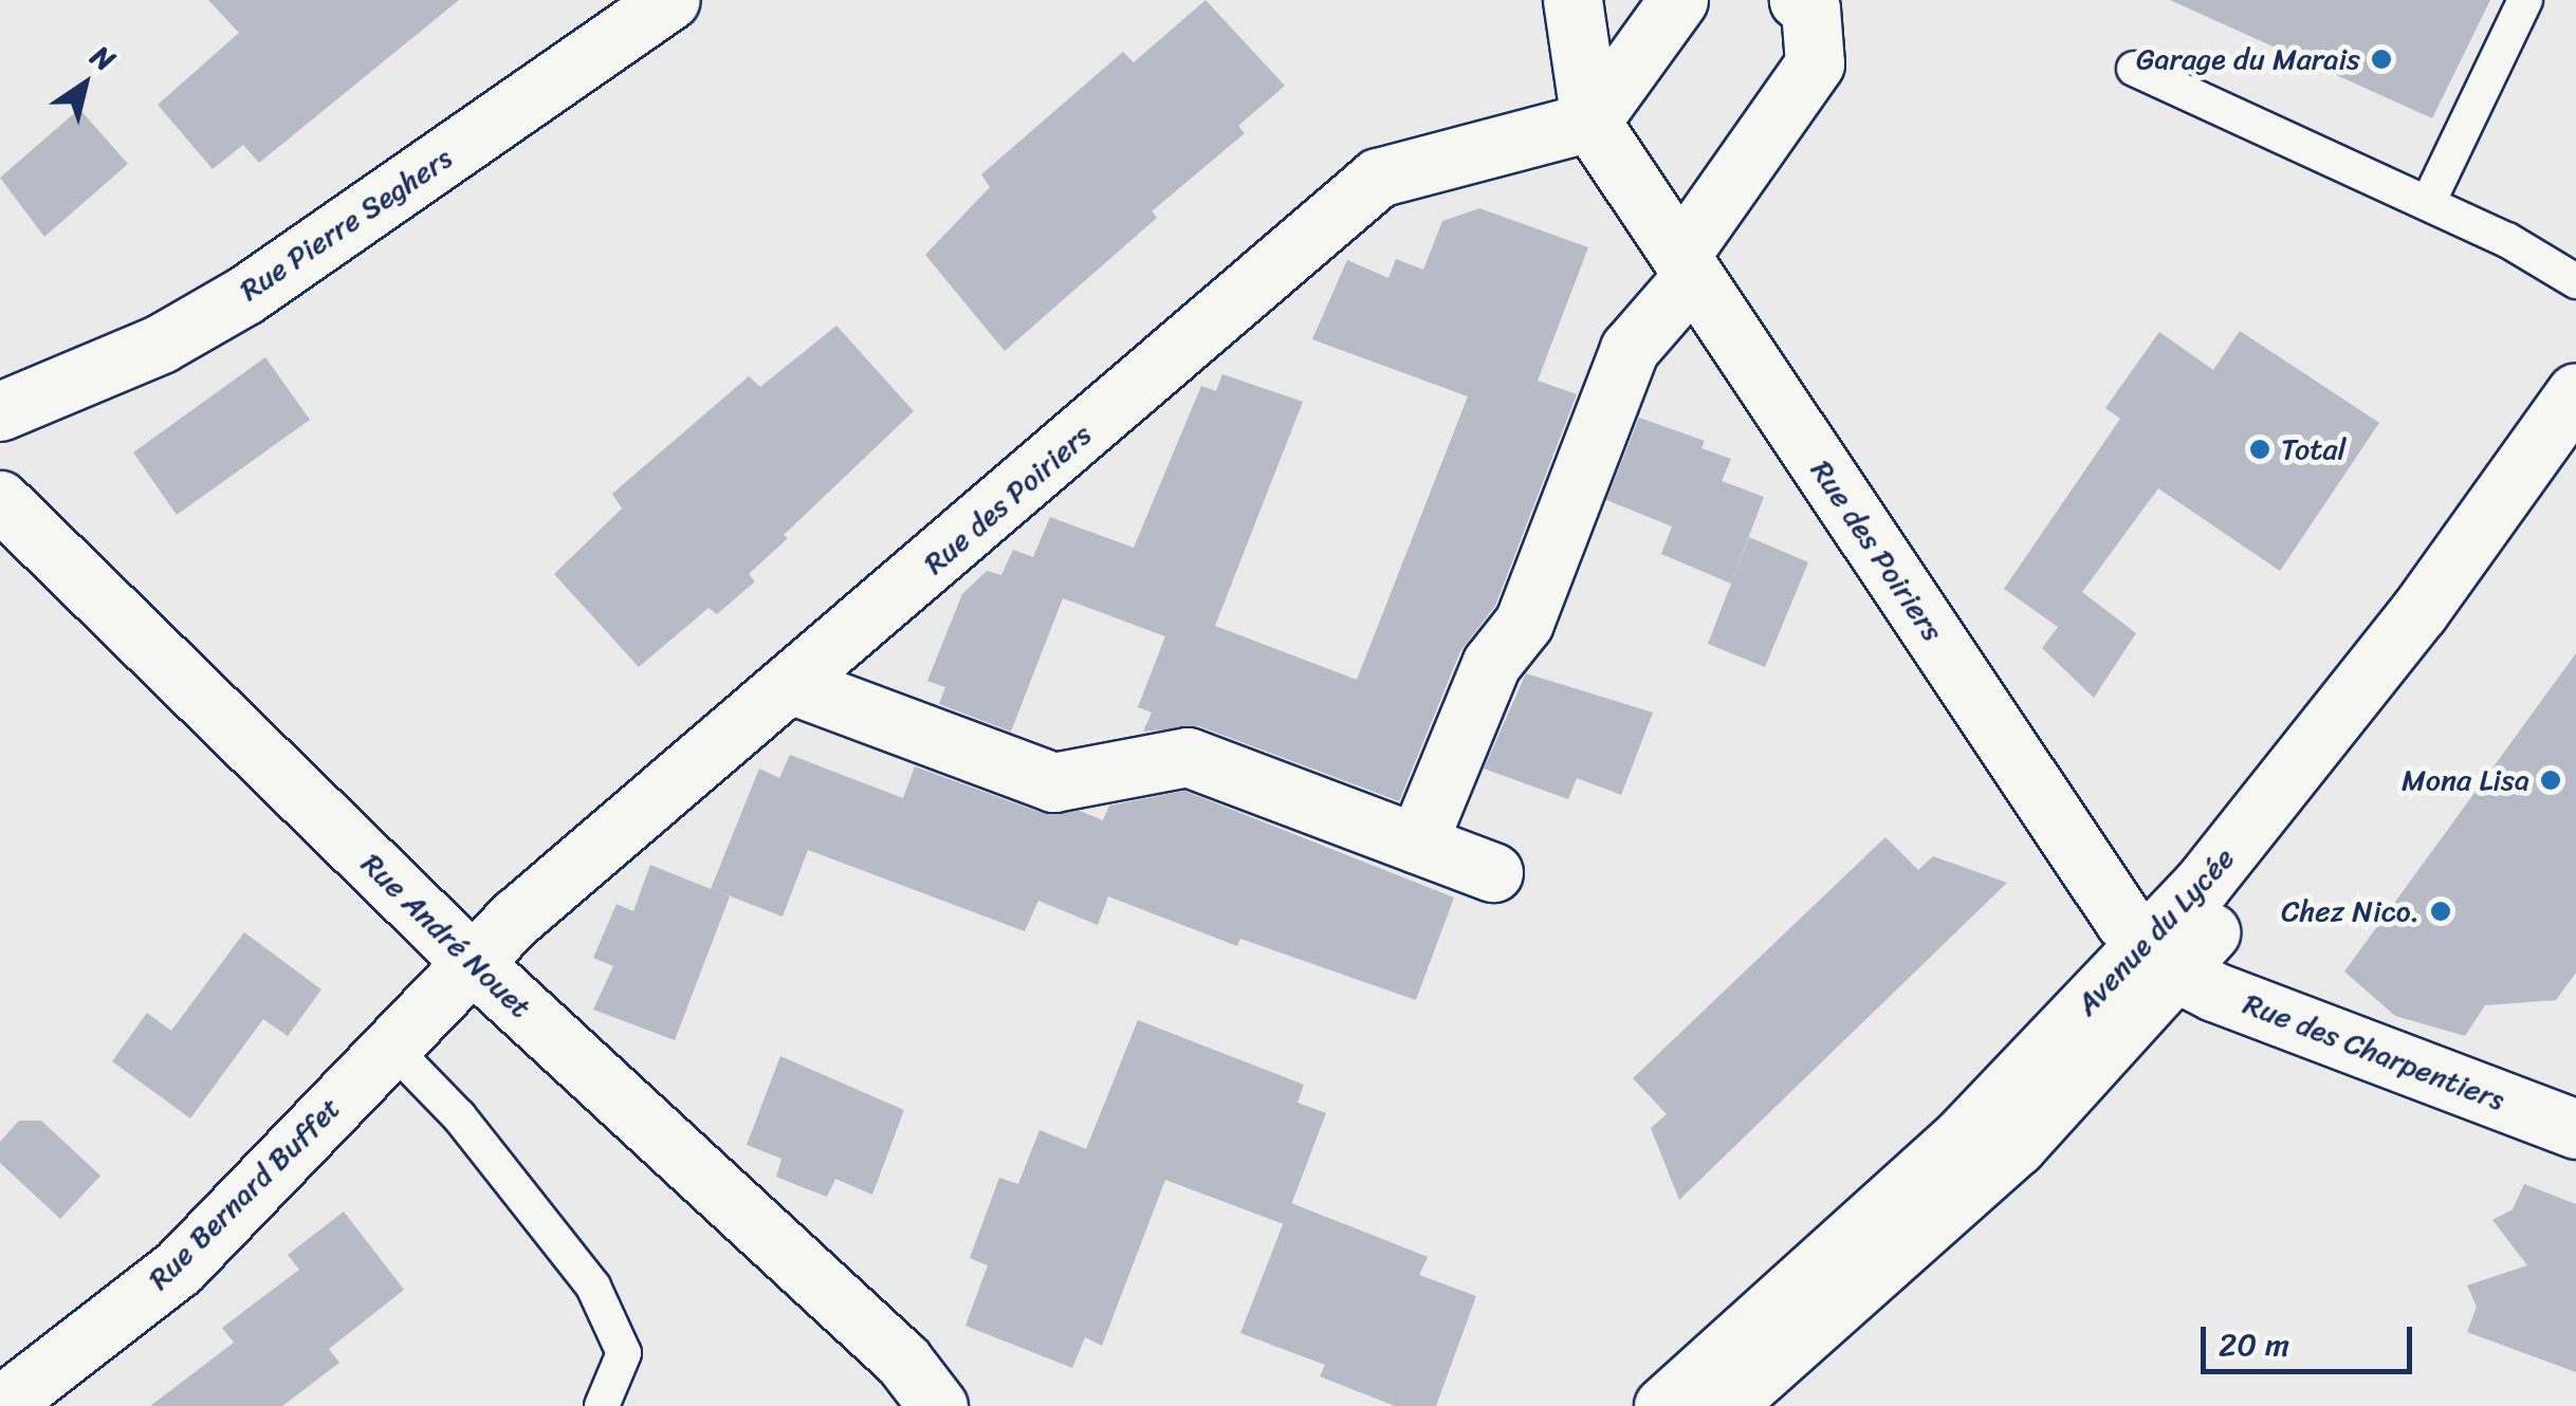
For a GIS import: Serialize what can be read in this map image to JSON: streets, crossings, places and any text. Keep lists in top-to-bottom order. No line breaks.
{"streets":{"street":["Rue Pierre Seghers","Rue des Poiriers","Avenue du Lycée","Rue André Nouet","Rue des Charpentiers","Rue Bernard Buffet"]},"crossings":[["Rue des Poiriers","Avenue du Lycée"],["Rue des Poiriers","Rue André Nouet"],["Rue des Poiriers","Rue des Charpentiers"],["Rue des Poiriers","Rue Bernard Buffet"],["Avenue du Lycée","Rue des Charpentiers"],["Rue André Nouet","Rue Bernard Buffet"]],"places":["Garage du Marais","Total","Mona Lisa","Chez Nico."],"scale_bar":"20 m","north":"top right"}
